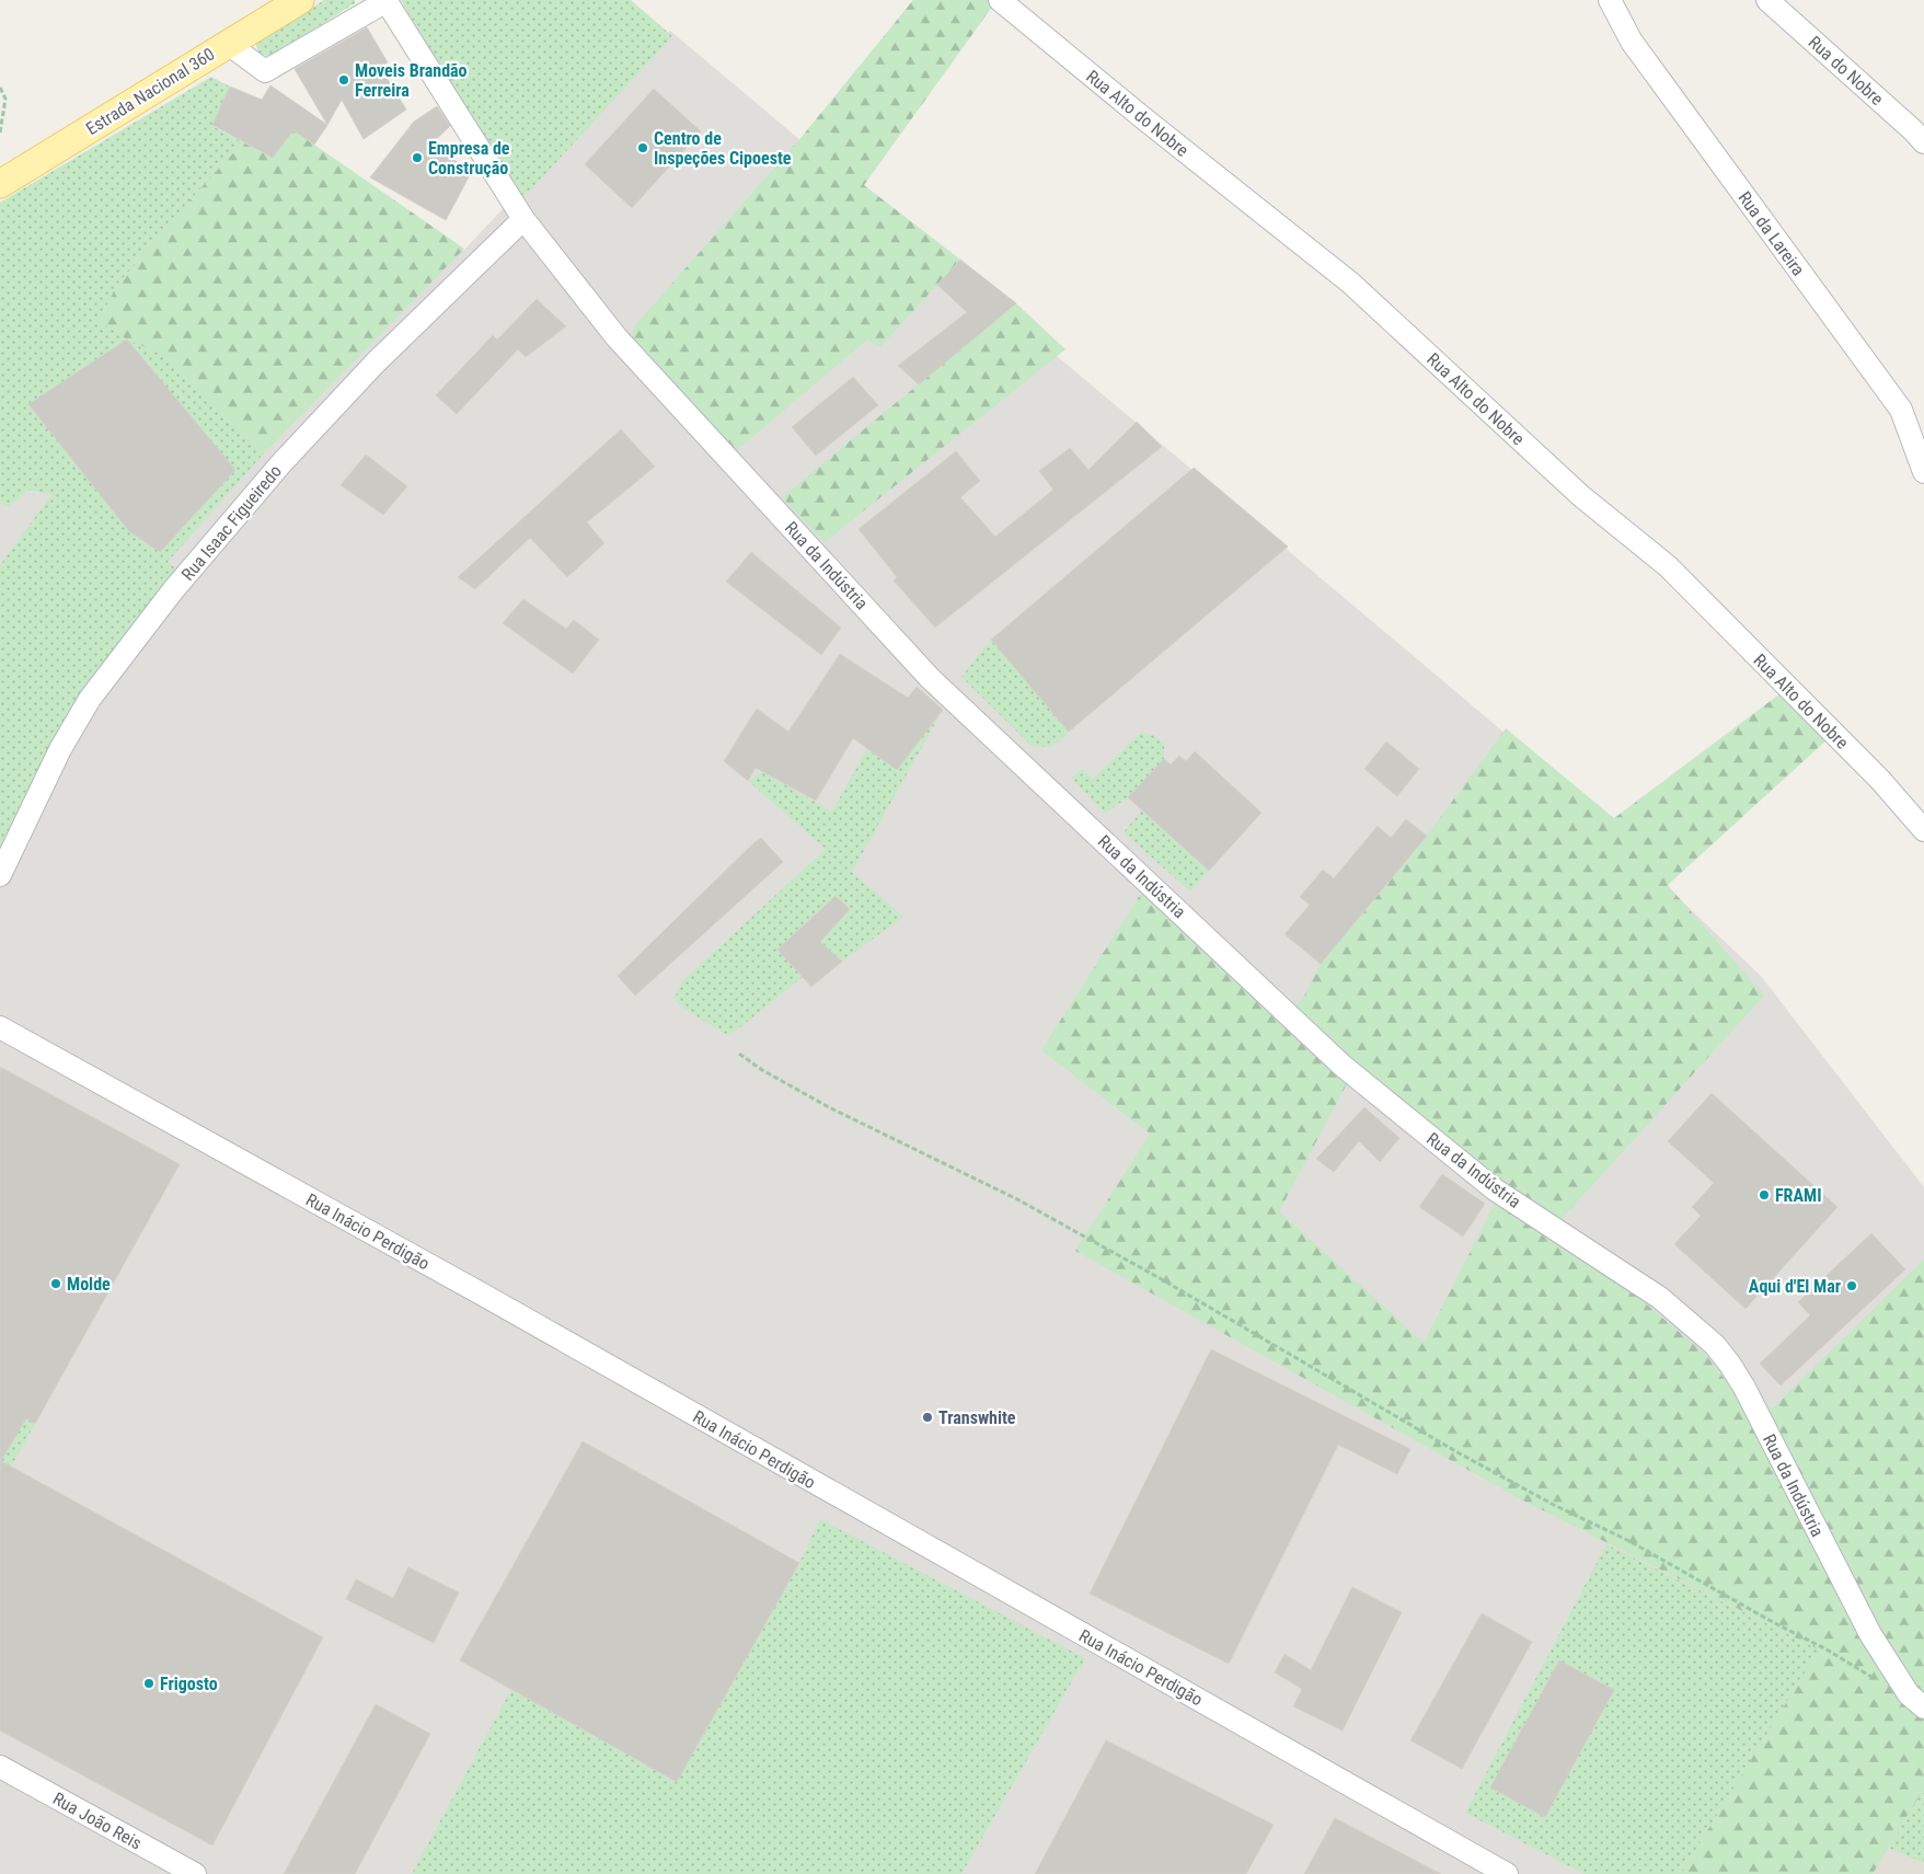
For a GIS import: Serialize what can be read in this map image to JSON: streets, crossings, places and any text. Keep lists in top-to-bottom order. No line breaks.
{"streets":{"main road":["Estrada Nacional 360"],"street":["Rua do Nobre","Rua Alto do Nobre","Rua da Lareira","Rua Isaac Figueiredo","Rua da Indústria","Rua Inácio Perdigão","Rua João Reis"]},"crossings":[["Rua Isaac Figueiredo","Rua da Indústria"]],"places":["Moveis Brandão Ferreira","Centro de Inspeções Cipoeste","Empresa de Construção","FRAMI","Molde","Aqui d'El Mar","Transwhite","Frigosto"]}
